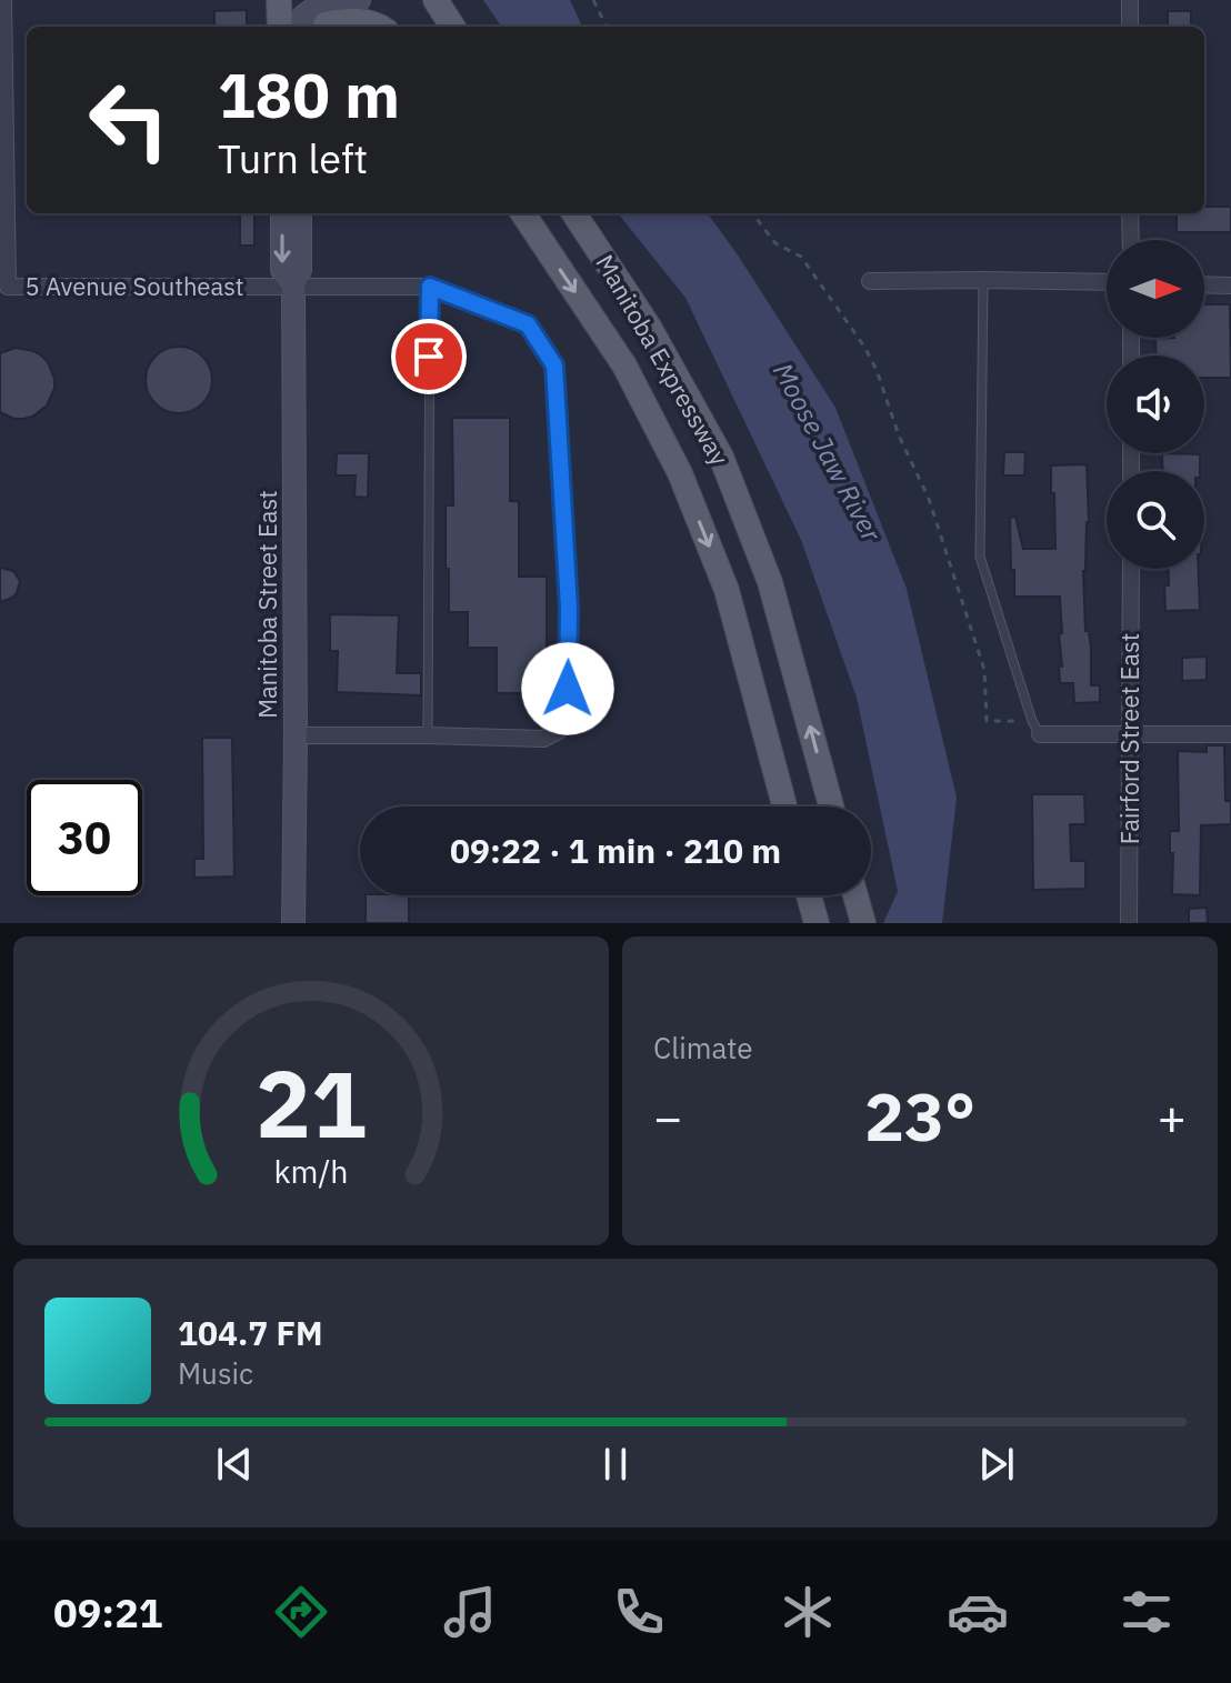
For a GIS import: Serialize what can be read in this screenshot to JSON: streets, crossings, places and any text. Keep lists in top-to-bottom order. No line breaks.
{"streets":{"main road":["Manitoba Expressway"],"street":["5 Avenue Southeast","Manitoba Street East","Fairford Street East"]},"crossings":[["5 Avenue Southeast","Manitoba Street East"]],"water":["Moose Jaw River"],"north":"right","page":{"turn":["180 m","Turn left"],"limit":"30","trip":"09:22 · 1 min · 210 m","tile":"Climate","heat":["−","23°","+"],"song":["104.7 FM","Music"],"tabs":"09:21","gauge":["21","km/h"]}}
